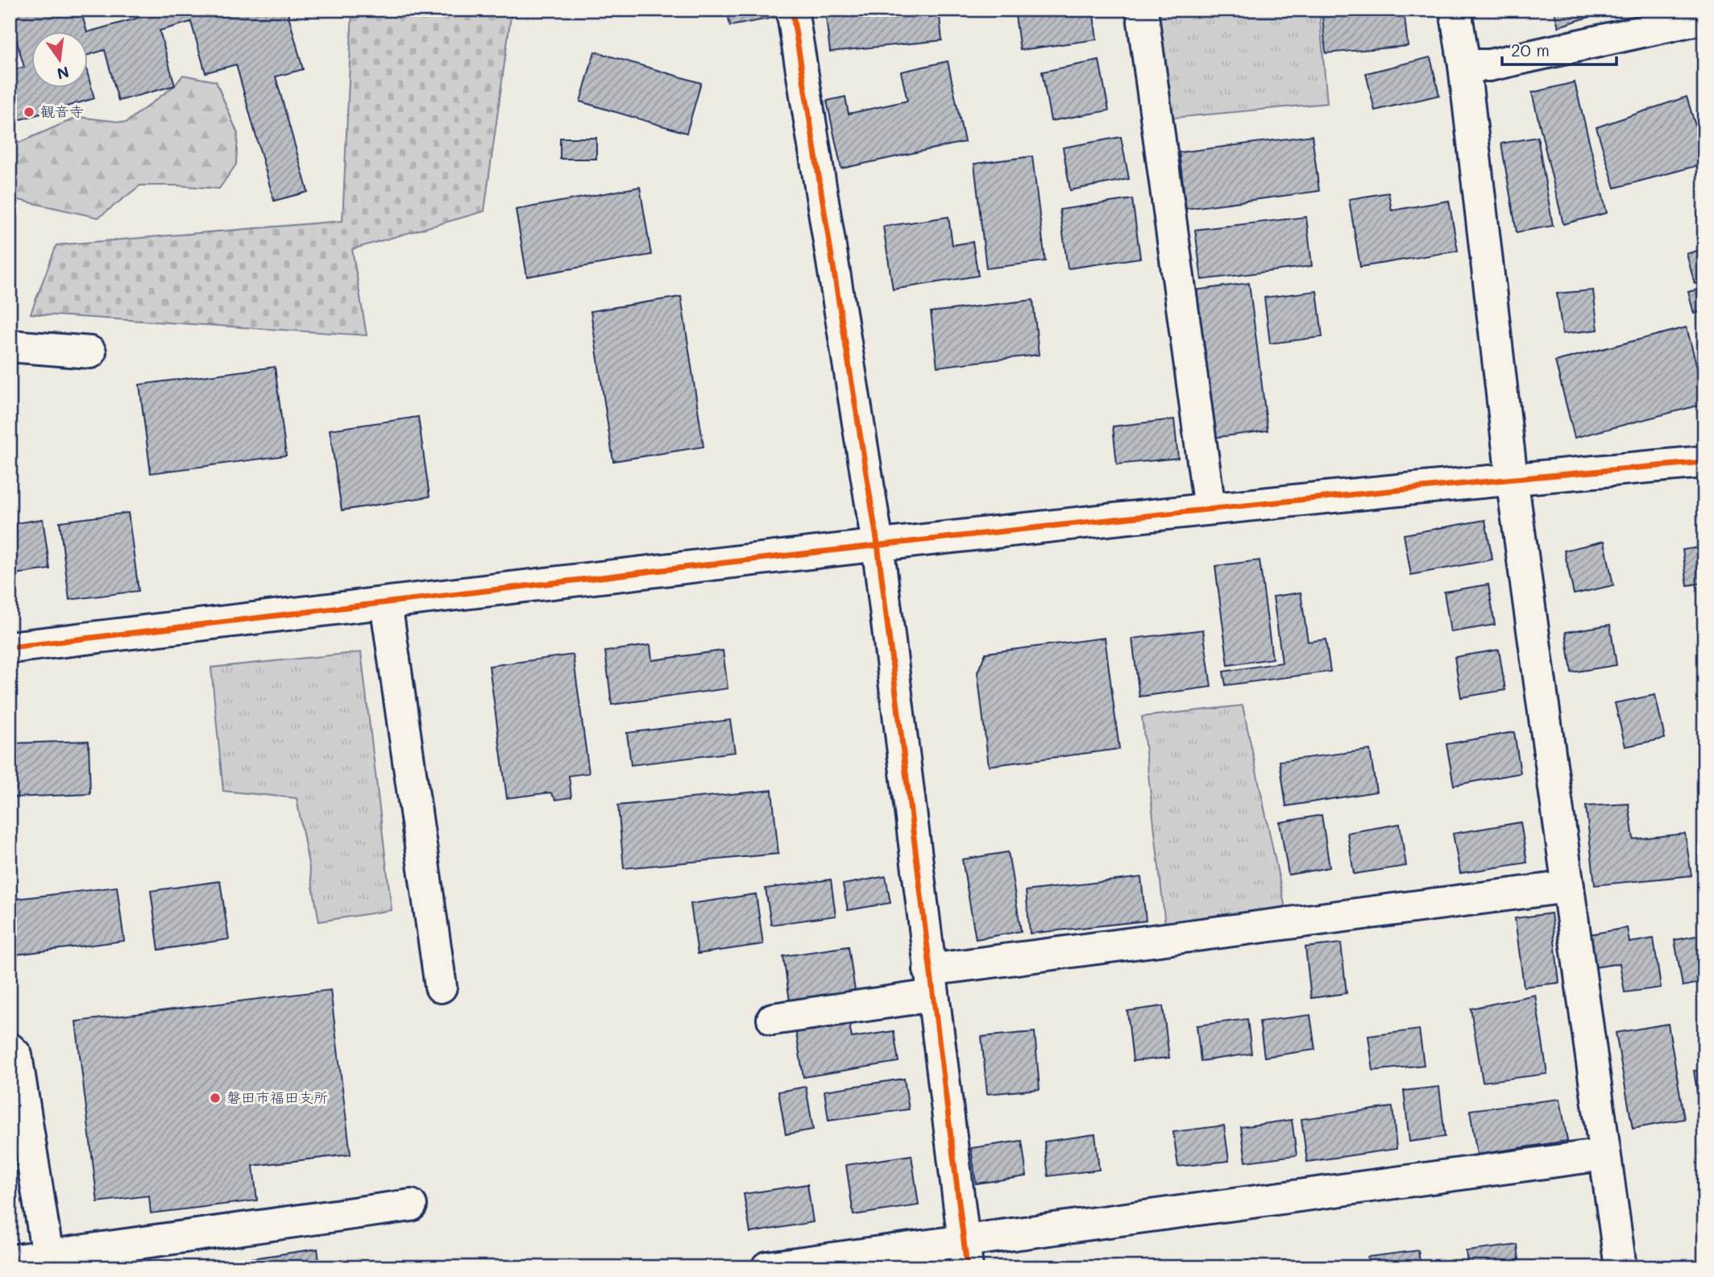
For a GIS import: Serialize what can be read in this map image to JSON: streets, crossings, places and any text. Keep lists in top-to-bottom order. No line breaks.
{"places":["観音寺","磐田市福田支所"],"scale_bar":"20 m","north":"bottom"}
